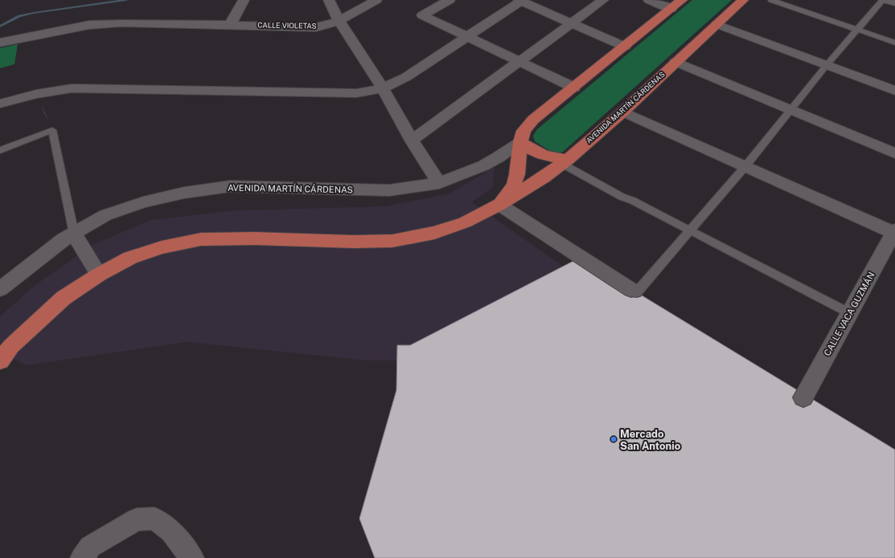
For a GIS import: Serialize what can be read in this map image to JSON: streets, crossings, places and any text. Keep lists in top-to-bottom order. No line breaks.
{"streets":{"main road":["AVENIDA MARTÍN CÁRDENAS"],"street":["CALLE VIOLETAS","CALLE VACA GUZMÁN"]},"places":["Mercado San Antonio"]}
